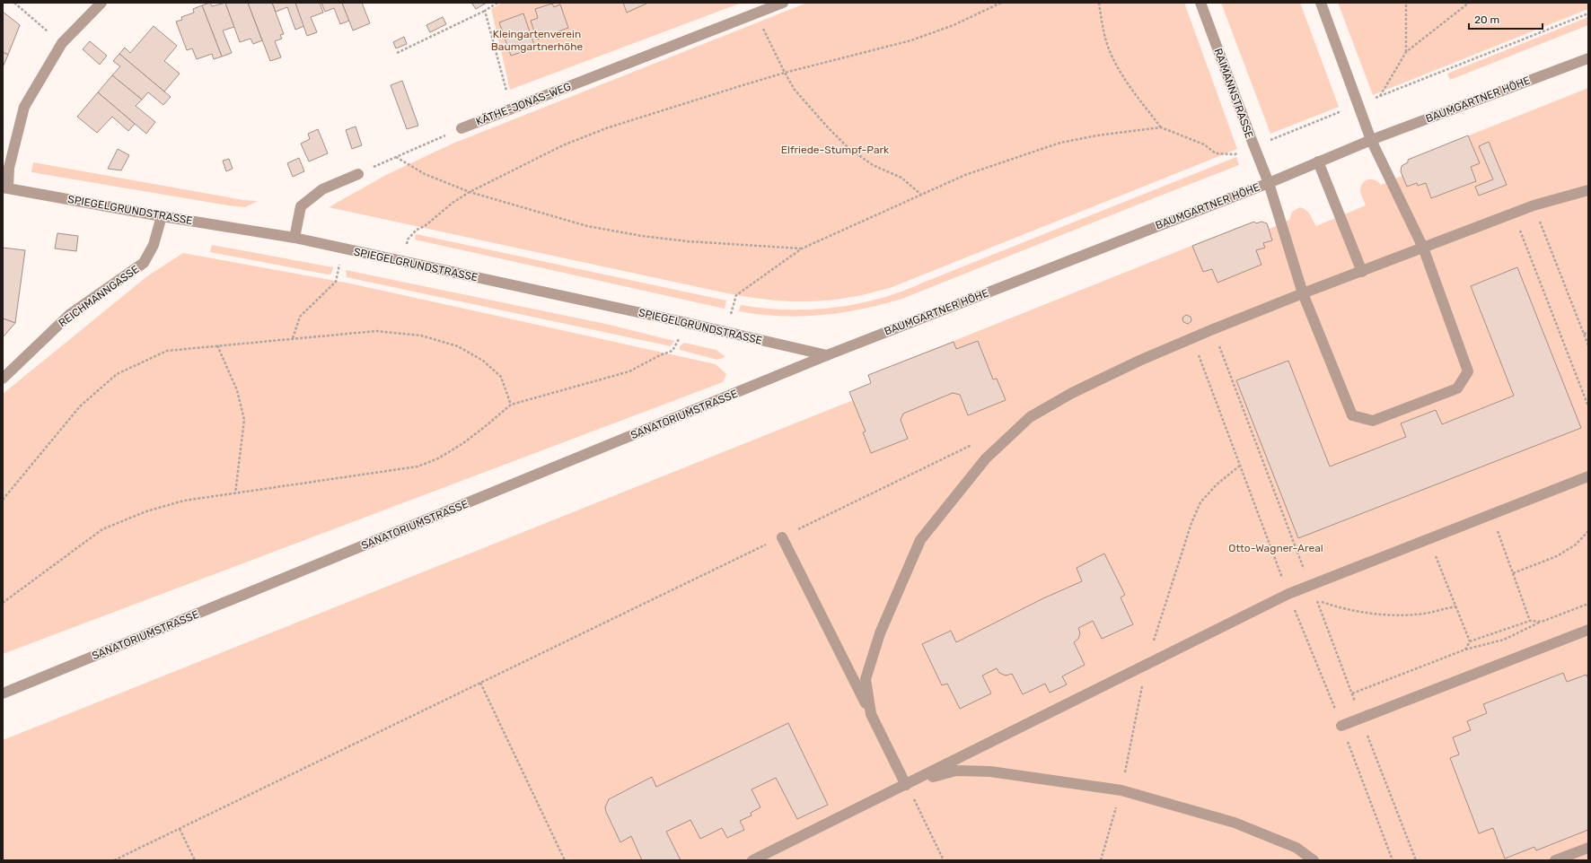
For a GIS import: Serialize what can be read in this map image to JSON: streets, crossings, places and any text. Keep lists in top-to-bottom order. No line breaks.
{"streets":{"street":["RAIMANNSTRASSE","BAUMGARTNER HÖHE","KÄTHE-JONAS-WEG","SPIEGELGRUNDSTRASSE","REICHMANNGASSE","SANATORIUMSTRASSE"]},"crossings":[["RAIMANNSTRASSE","BAUMGARTNER HÖHE"],["BAUMGARTNER HÖHE","SPIEGELGRUNDSTRASSE"],["BAUMGARTNER HÖHE","SANATORIUMSTRASSE"],["SPIEGELGRUNDSTRASSE","REICHMANNGASSE"],["SPIEGELGRUNDSTRASSE","SANATORIUMSTRASSE"]],"parks":["Kleingartenverein Baumgartnerhöhe","Elfriede-Stumpf-Park","Otto-Wagner-Areal"],"scale_bar":"20 m"}
